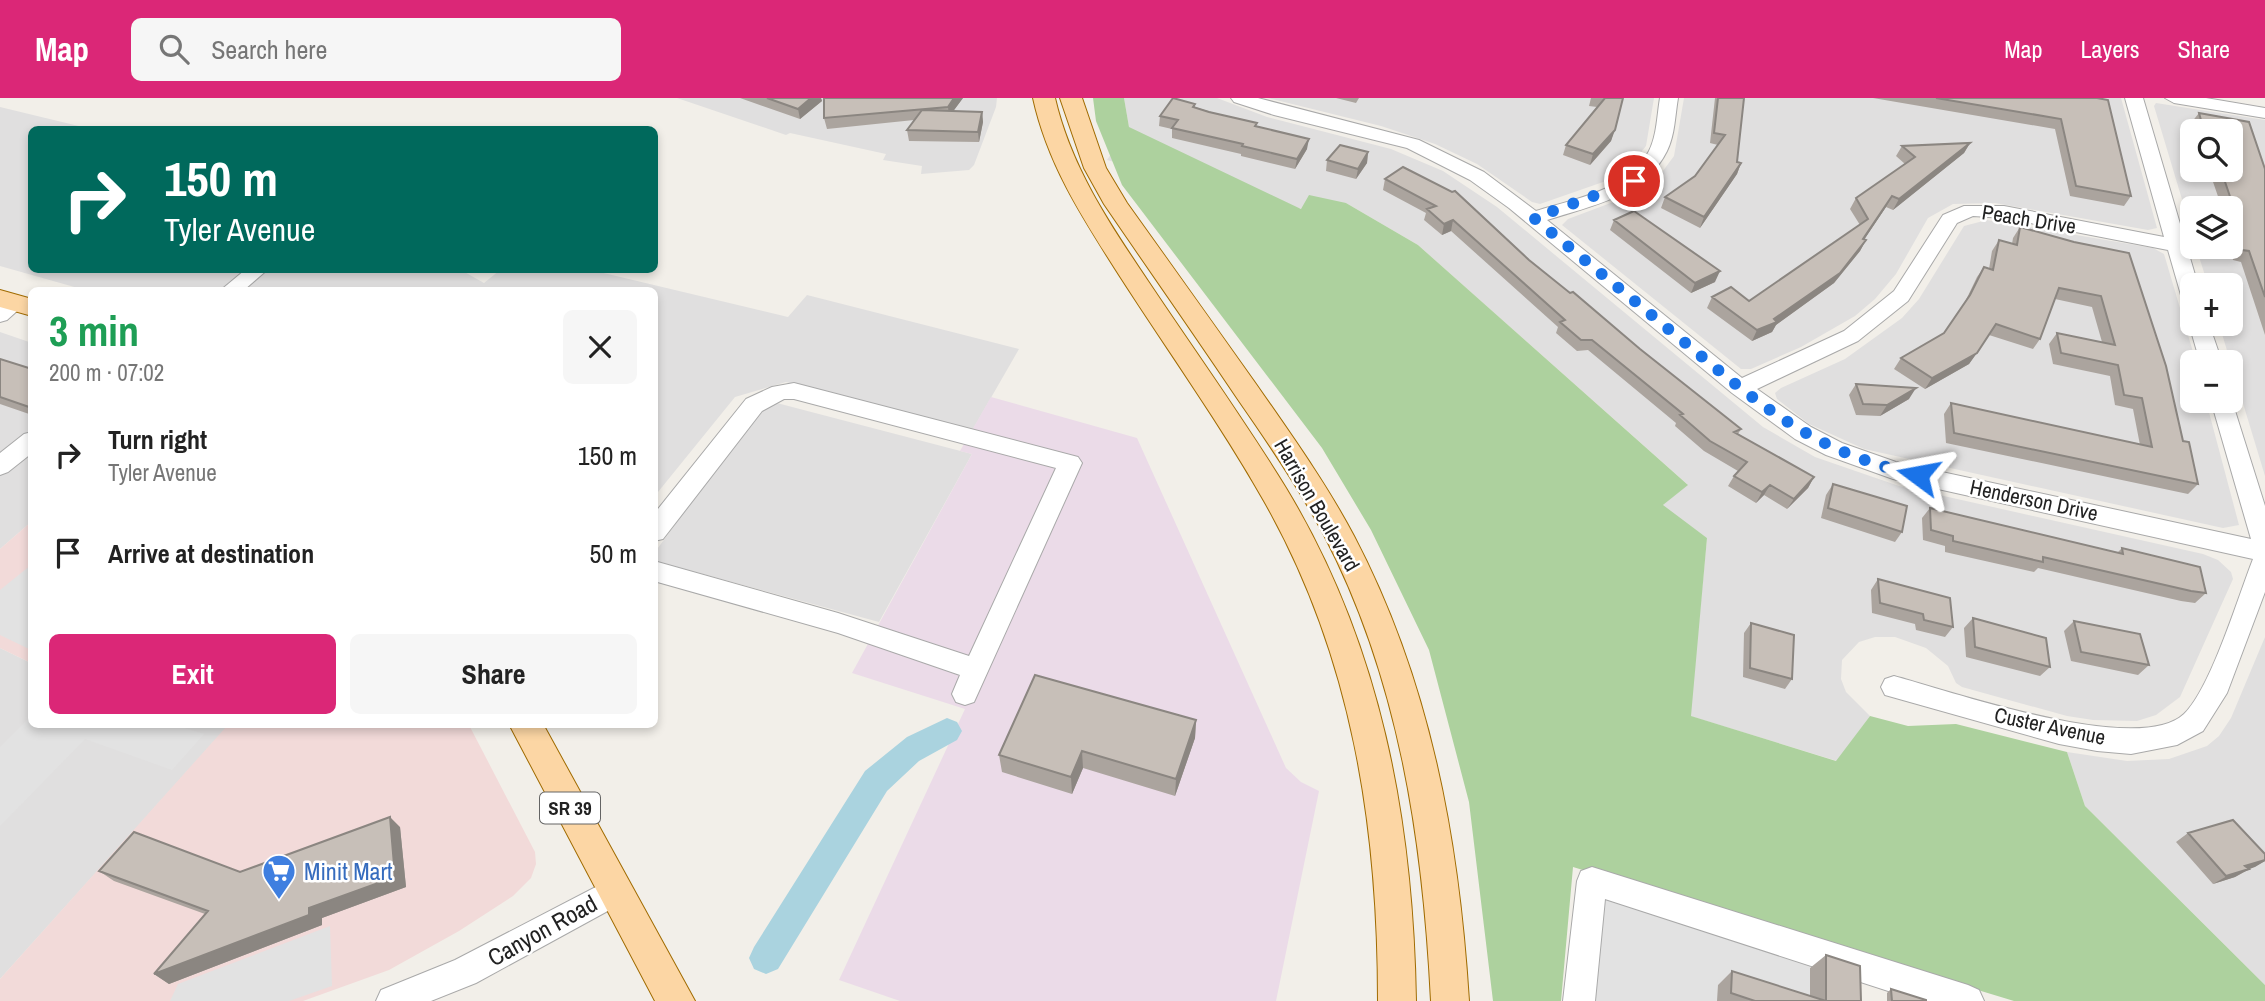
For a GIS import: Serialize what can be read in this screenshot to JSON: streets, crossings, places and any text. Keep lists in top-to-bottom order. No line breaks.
{"streets":{"main road":["Harrison Boulevard","SR 39","Canyon Road"],"street":["Peach Drive","Henderson Drive","Custer Avenue"]},"crossings":[["Peach Drive","Henderson Drive"],["SR 39","Canyon Road"]],"places":{"supermarket":["Minit Mart"]},"page":{"header":"Map","search":"Search here","nav":["Map","Layers","Share"],"map_buttons":["+","−"],"turn":["150 m","Tyler Avenue"],"heading":["3 min","200 m · 07:02"],"list":[{"name":"Turn right","note":"Tyler Avenue","value":"150 m"},{"name":"Arrive at destination","value":"50 m"}],"buttons":["Exit","Share"]}}
